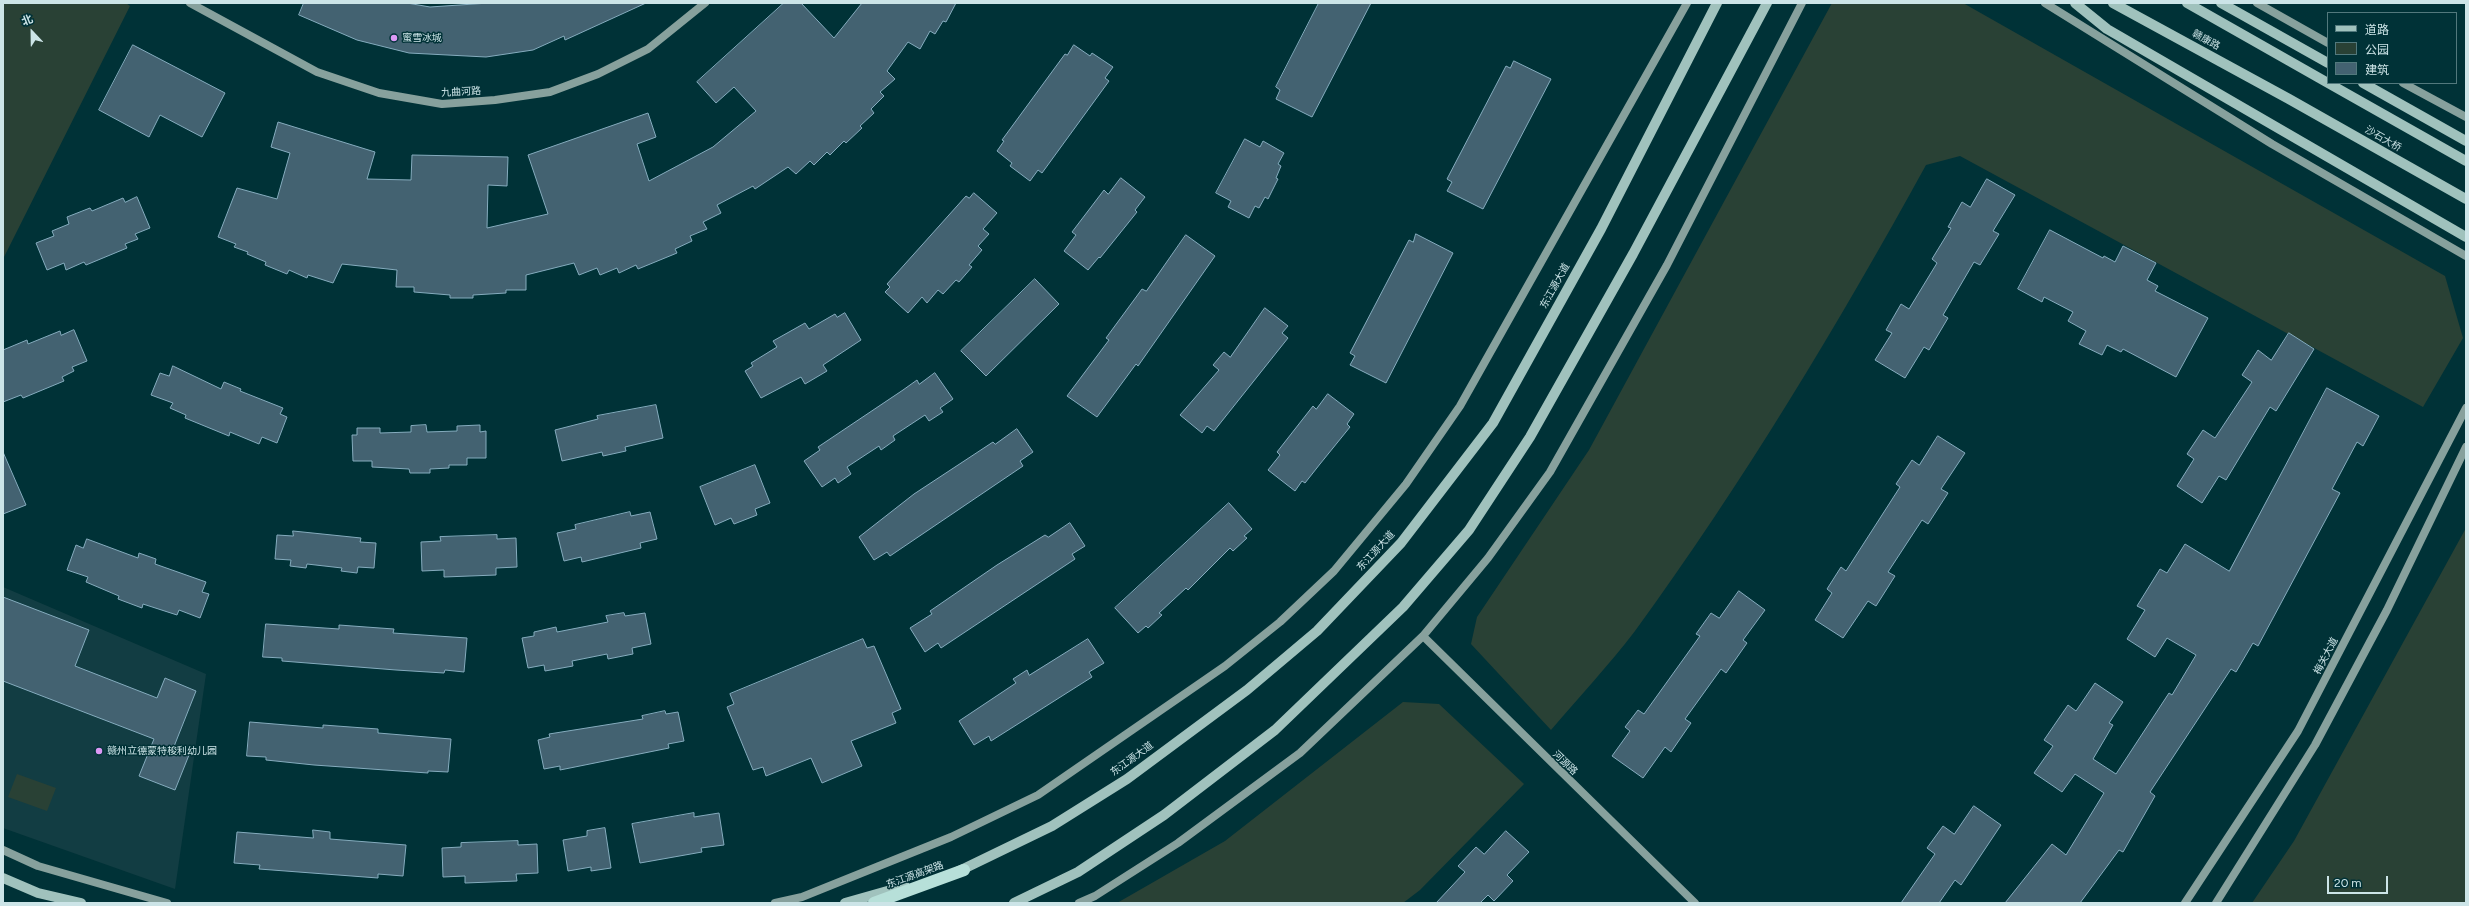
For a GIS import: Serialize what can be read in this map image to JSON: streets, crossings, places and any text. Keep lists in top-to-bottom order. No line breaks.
{"streets":{"highway":["东江源高架路"],"main road":["赣康路","沙石大桥","东江源大道"],"street":["九曲河路","梅关大道","河源路"]},"crossings":[["赣康路","沙石大桥"],["东江源大道","东江源高架路"]],"places":["蜜雪冰城","赣州立德蒙特梭利幼儿园"],"legend":["道路","公园","建筑"],"scale_bar":"20 m","north":"top"}
